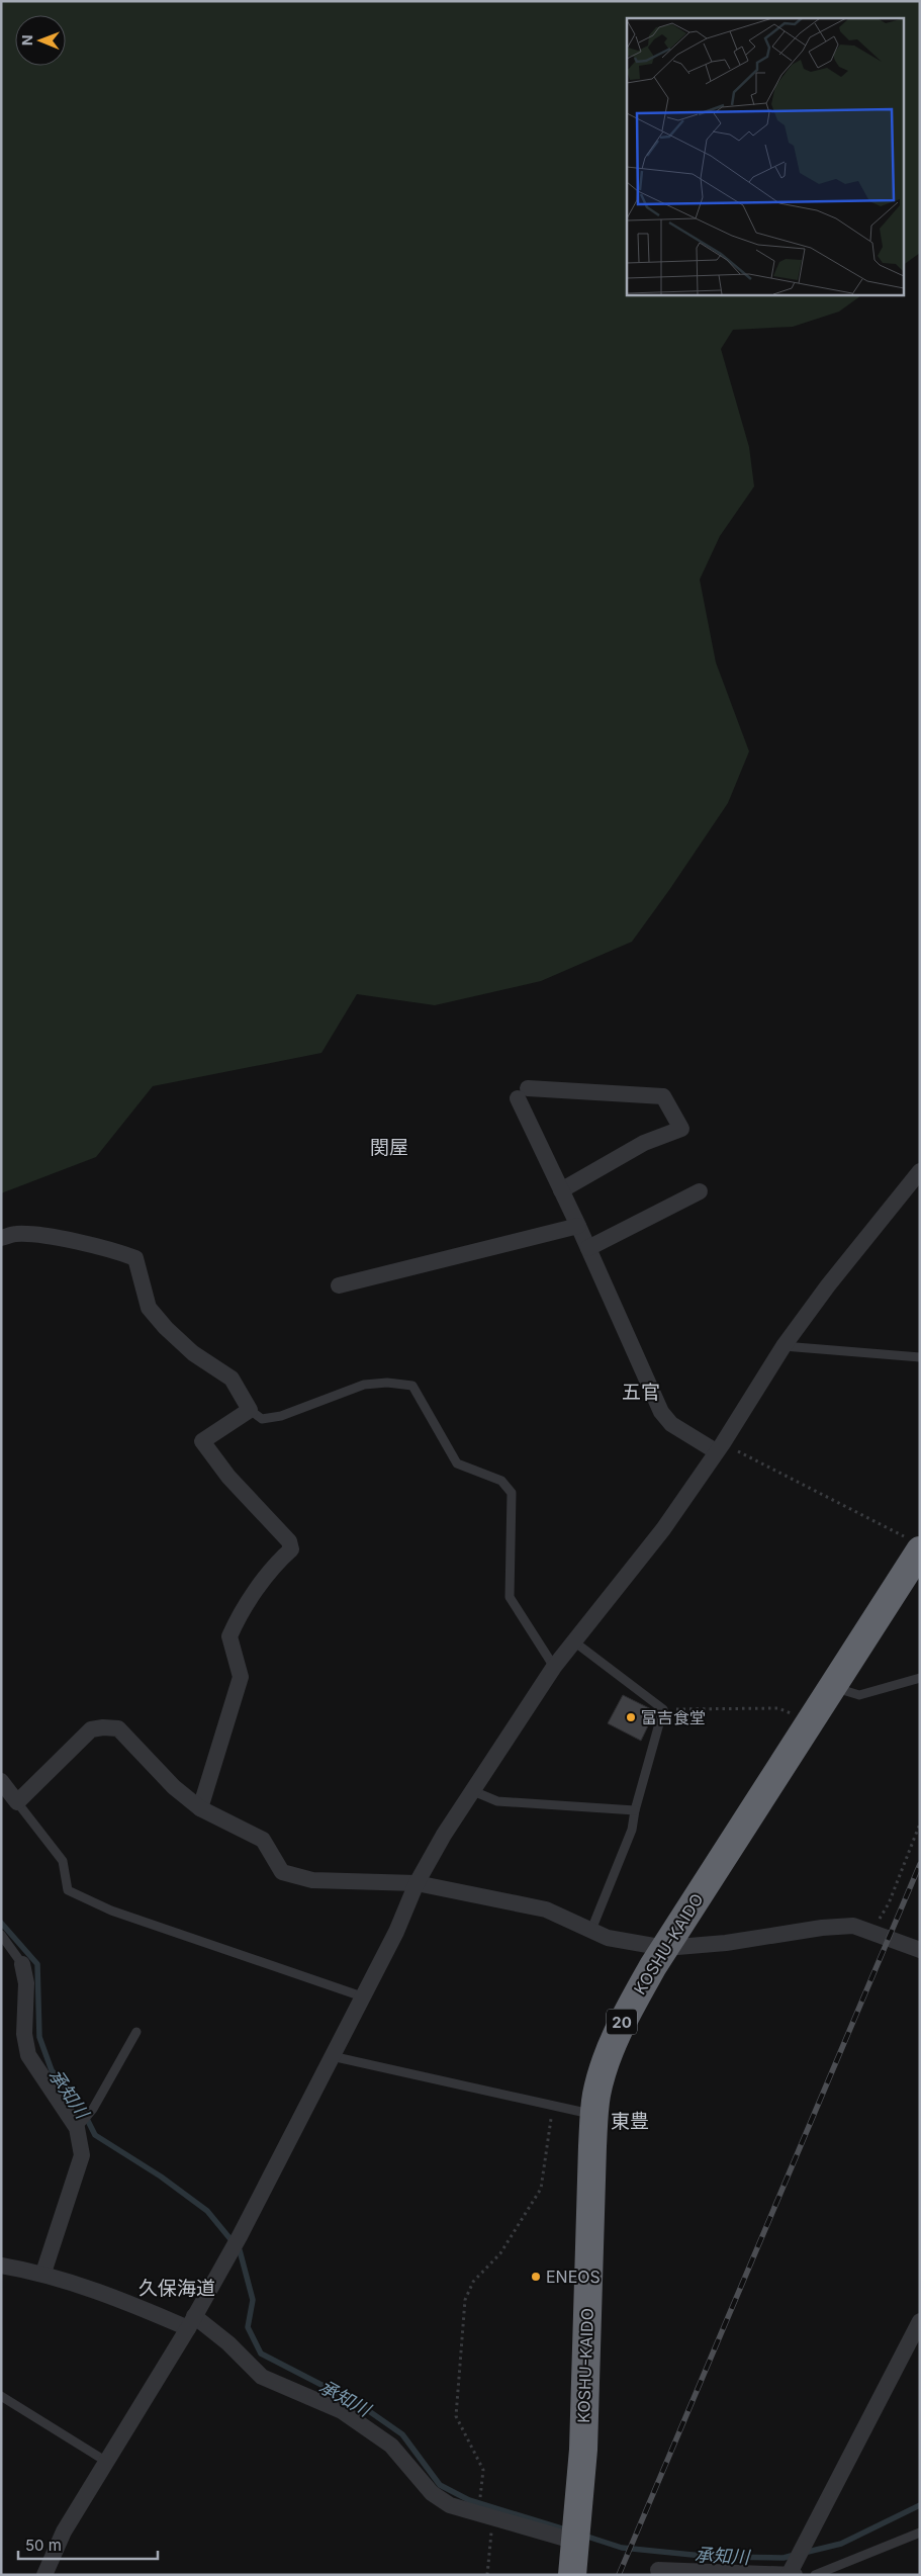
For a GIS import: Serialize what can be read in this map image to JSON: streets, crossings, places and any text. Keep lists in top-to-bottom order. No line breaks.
{"streets":{"highway":["KOSHU-KAIDO","20"]},"districts":["関屋","五官","東豊","久保海道"],"water":["承知川"],"places":["富吉食堂","ENEOS"],"scale_bar":"50 m","north":"left"}
